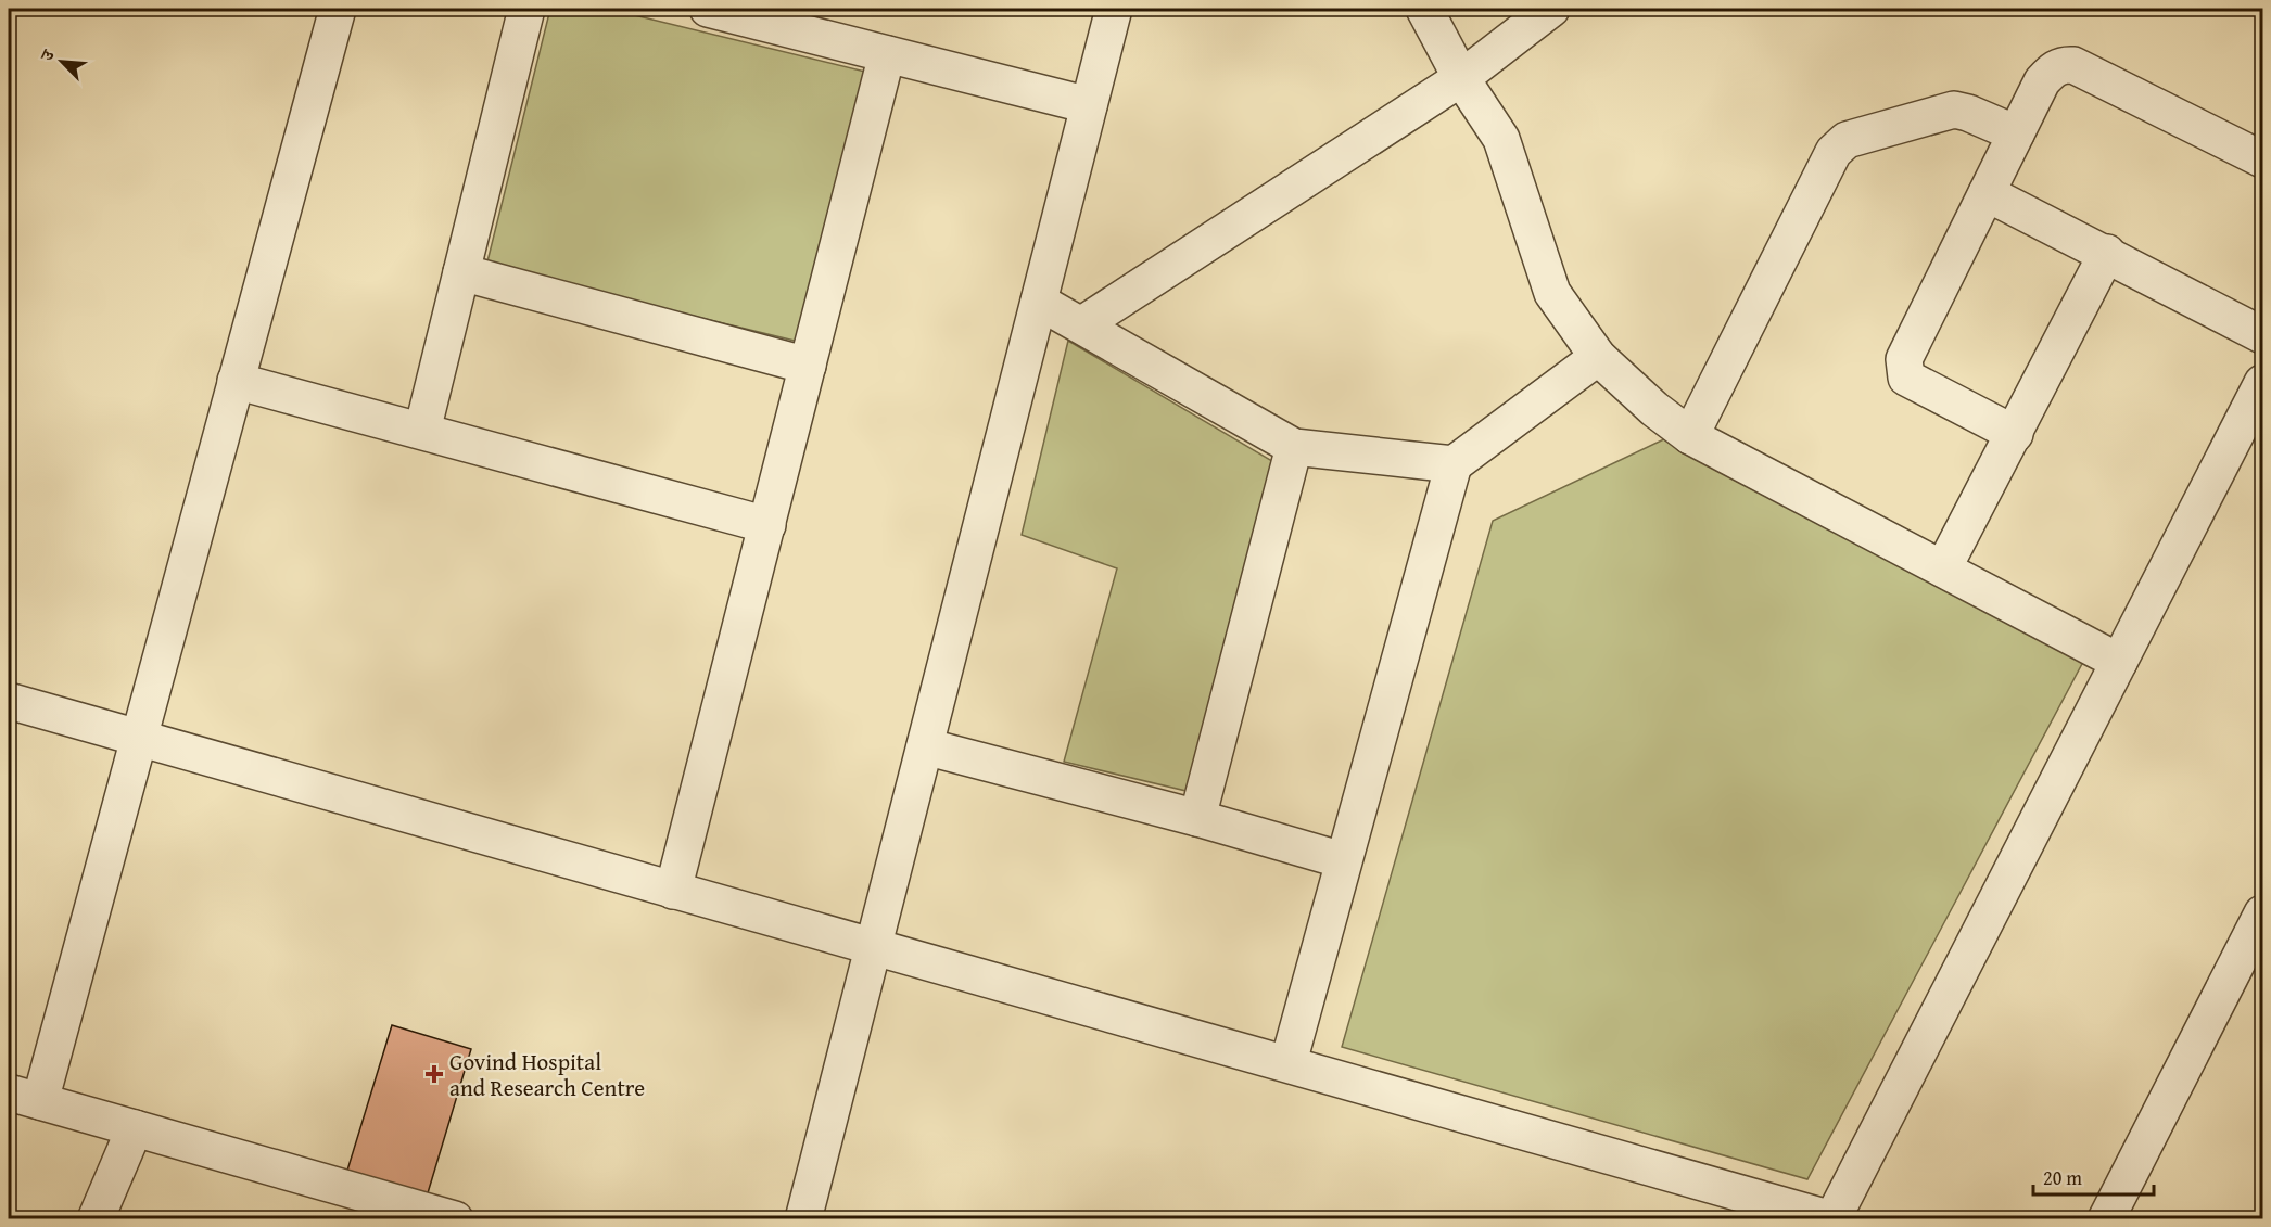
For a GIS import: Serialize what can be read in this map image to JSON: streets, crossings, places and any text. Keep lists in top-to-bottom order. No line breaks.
{"places":{"health":["Govind Hospital and Research Centre"]},"scale_bar":"20 m","north":"top left"}
